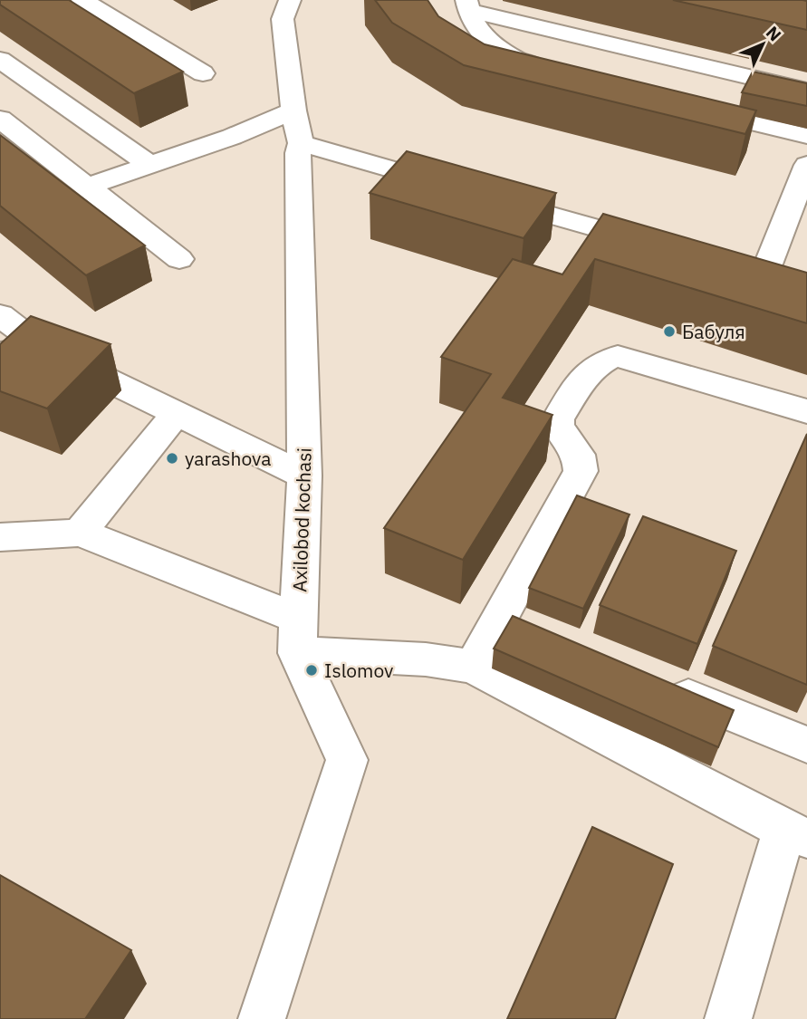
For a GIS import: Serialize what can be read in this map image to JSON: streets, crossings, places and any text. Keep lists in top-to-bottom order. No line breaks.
{"streets":{"street":["Axilobod kochasi"]},"places":["Бабуля","yarashova","Islomov"],"north":"top right"}
